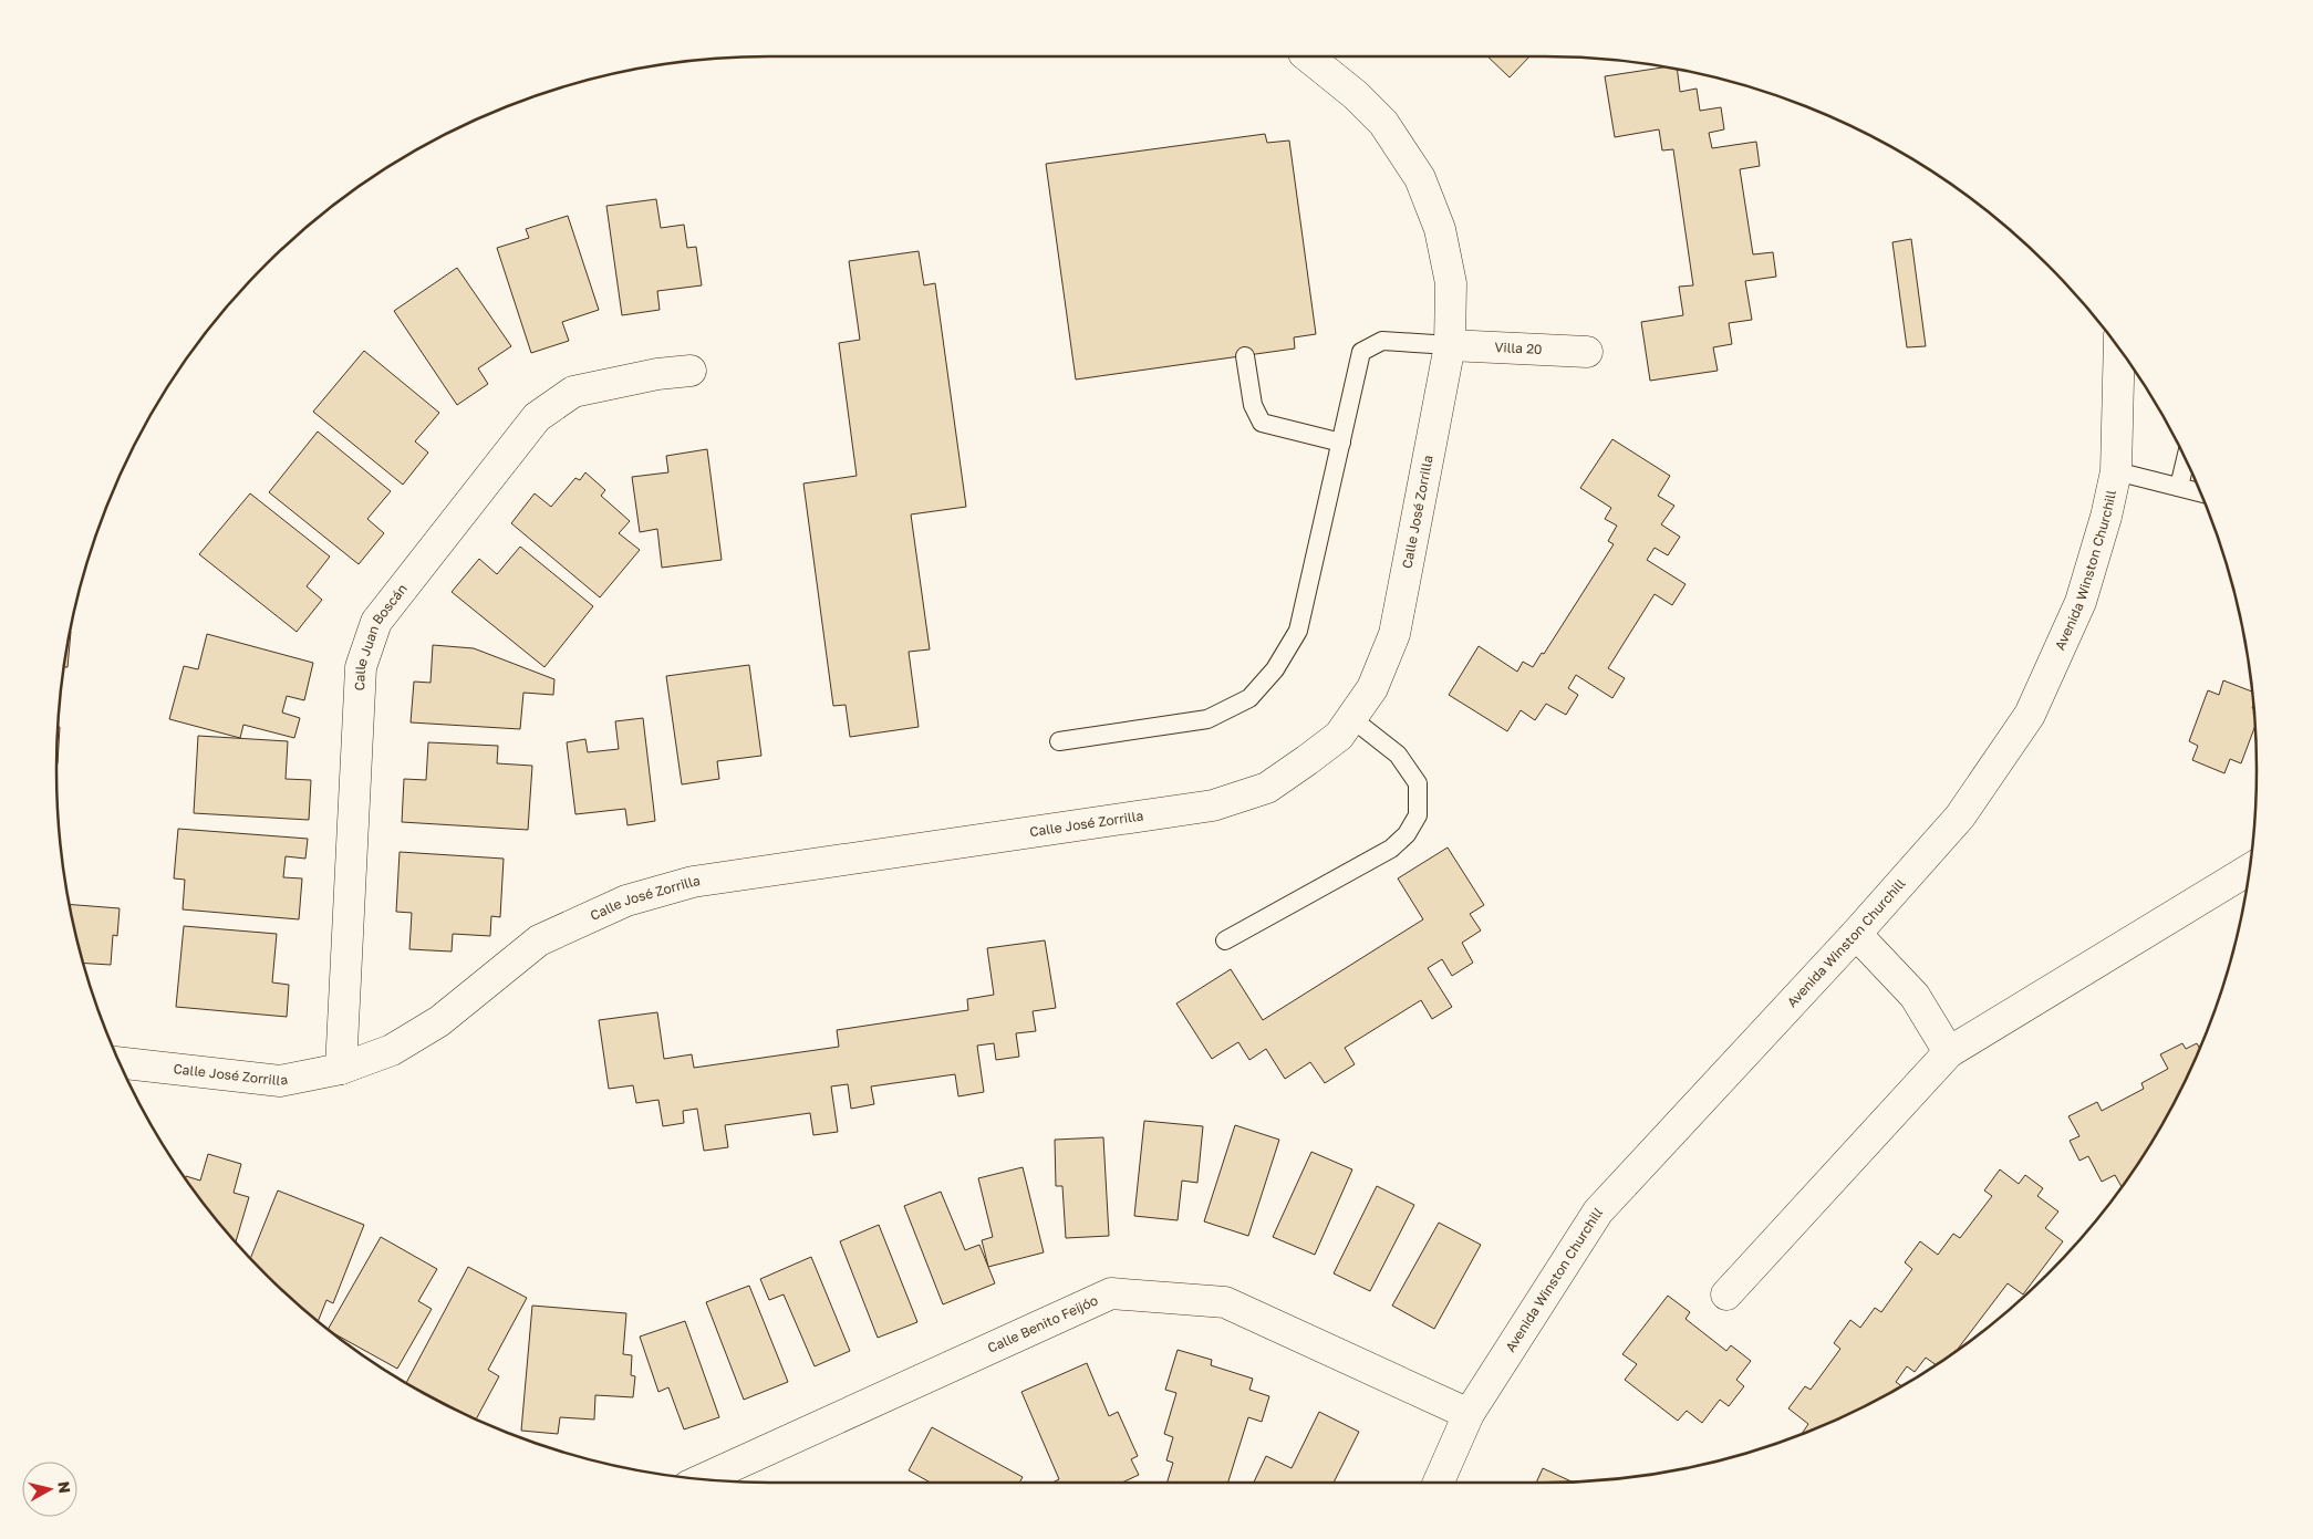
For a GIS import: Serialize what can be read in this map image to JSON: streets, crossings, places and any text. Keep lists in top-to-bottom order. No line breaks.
{"streets":{"street":["Villa 20","Calle José Zorrilla","Avenida Winston Churchill","Calle Juan Boscán","Calle Benito Feijóo"]},"crossings":[["Villa 20","Calle José Zorrilla"],["Calle José Zorrilla","Calle Juan Boscán"],["Avenida Winston Churchill","Calle Benito Feijóo"]],"north":"right"}
